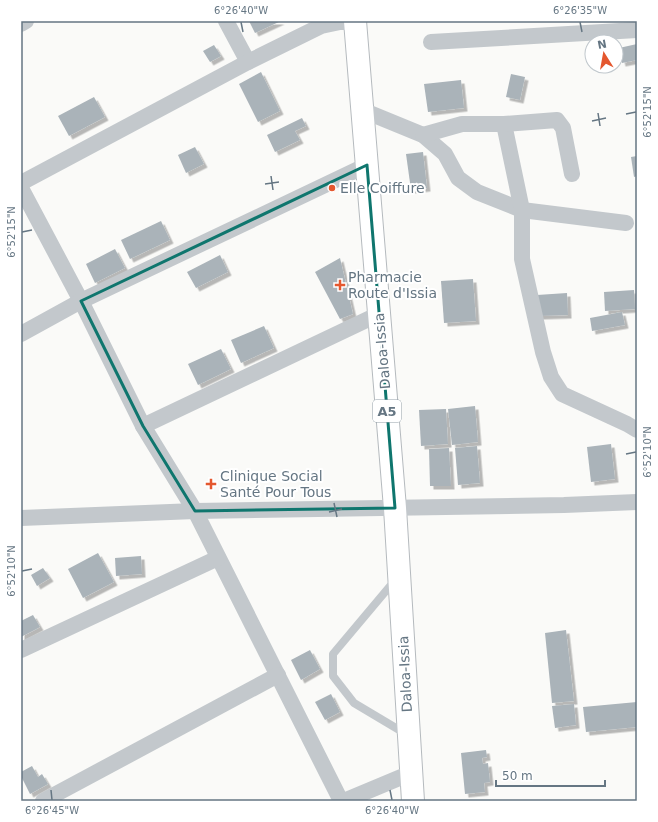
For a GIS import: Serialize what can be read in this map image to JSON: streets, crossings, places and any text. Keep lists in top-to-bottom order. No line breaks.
{"streets":{"main road":["Daloa-Issia","A5"]},"places":{"other":["Elle Coiffure"],"health":["Pharmacie Route d'Issia","Clinique Social Santé Pour Tous"]},"scale_bar":"50 m","north":"top","coordinates":["6°26'40\"W","6°26'35\"W","6°52'15\"N","6°52'10\"N","6°26'45\"W"]}
